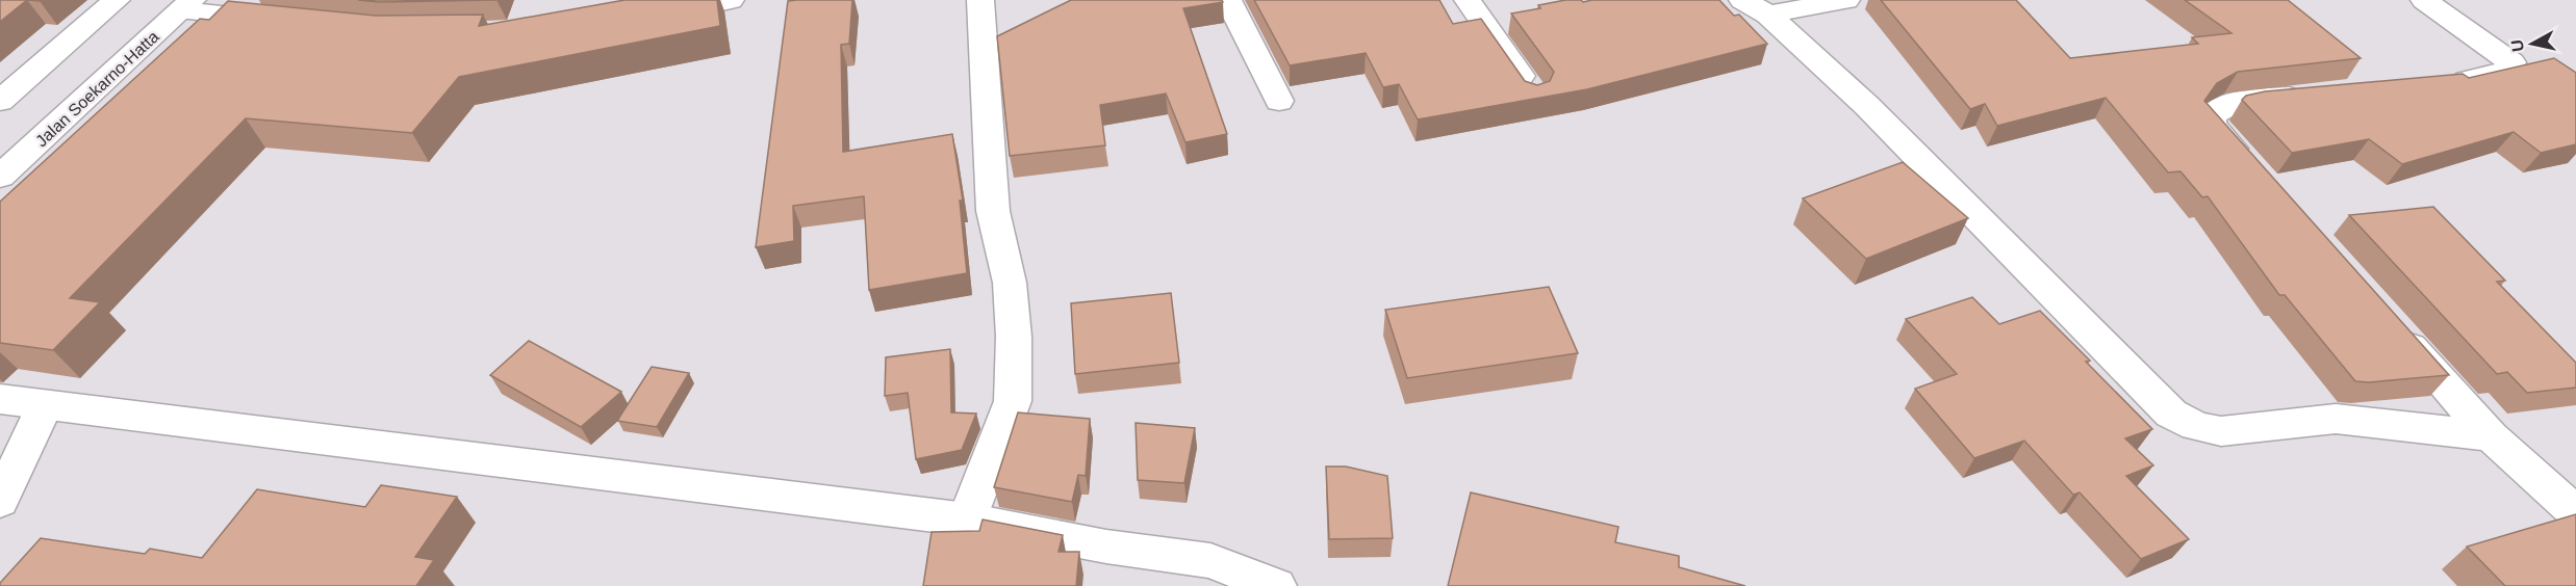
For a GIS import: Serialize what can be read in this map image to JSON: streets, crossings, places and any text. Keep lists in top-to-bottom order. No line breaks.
{"streets":{"main road":["Jalan Soekarno-Hatta"]},"north":"left"}
